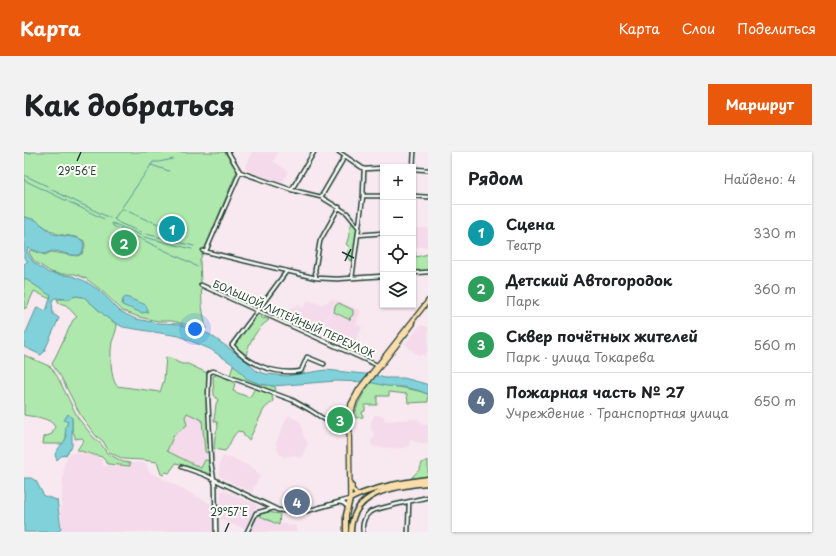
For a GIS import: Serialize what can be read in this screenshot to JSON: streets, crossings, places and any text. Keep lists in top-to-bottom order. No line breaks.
{"streets":{"street":["БОЛЬШОЙ ЛИТЕЙНЫЙ ПЕРЕУЛОК"]},"page":{"header":"Карта","nav":["Карта","Слои","Поделиться"],"title":"Как добраться","buttons":"Маршрут","heading":["Рядом","Найдено: 4"],"map_buttons":["+","−"],"list":[{"mark":"1","name":"Сцена","note":"Театр","value":"330 m"},{"mark":"2","name":"Детский Автогородок","note":"Парк","value":"360 m"},{"mark":"3","name":"Сквер почётных жителей","note":"Парк · улица Токарева","value":"560 m"},{"mark":"4","name":"Пожарная часть № 27","note":"Учреждение · Транспортная улица","value":"650 m"}],"pins":["1","2","3","4"]},"coordinates":["29°56'E","29°57'E"]}
